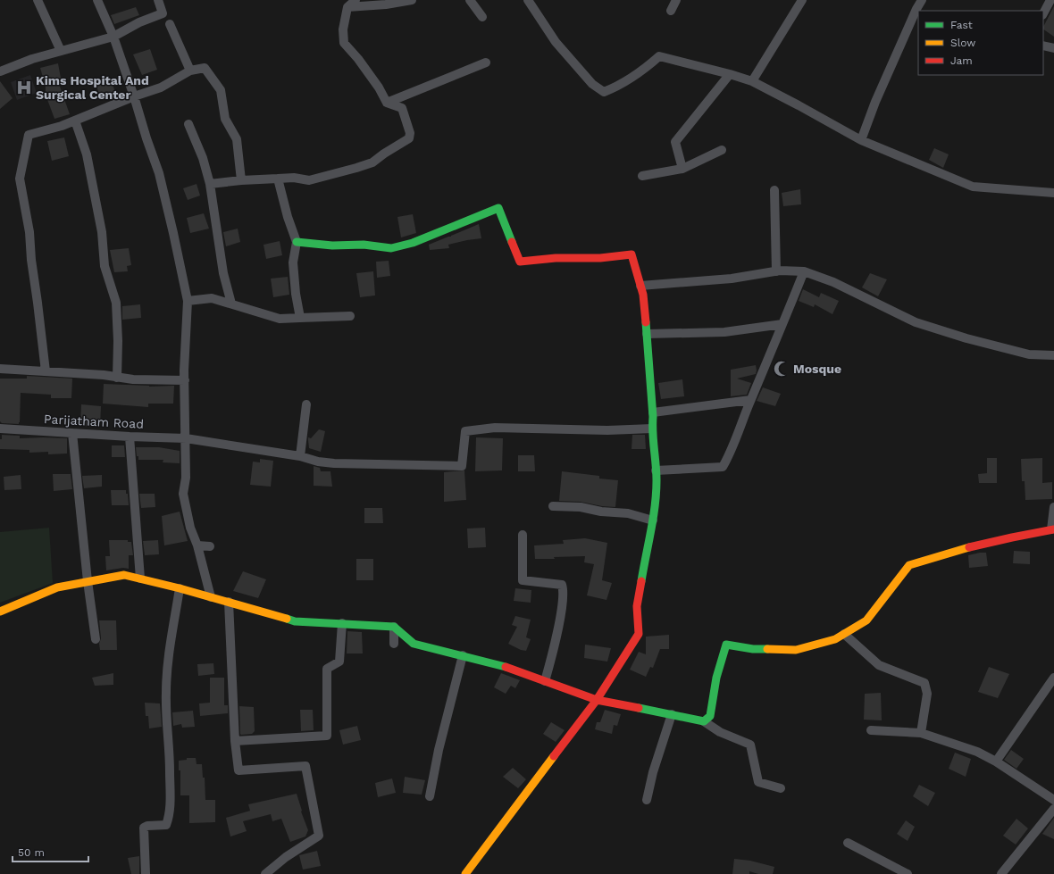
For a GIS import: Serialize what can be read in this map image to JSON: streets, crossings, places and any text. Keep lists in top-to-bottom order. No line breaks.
{"streets":{"street":["Parijatham Road"]},"places":{"hospital":["Kims Hospital And Surgical Center"],"mosque":["Mosque"]},"legend":["Fast","Slow","Jam"],"scale_bar":"50 m"}
